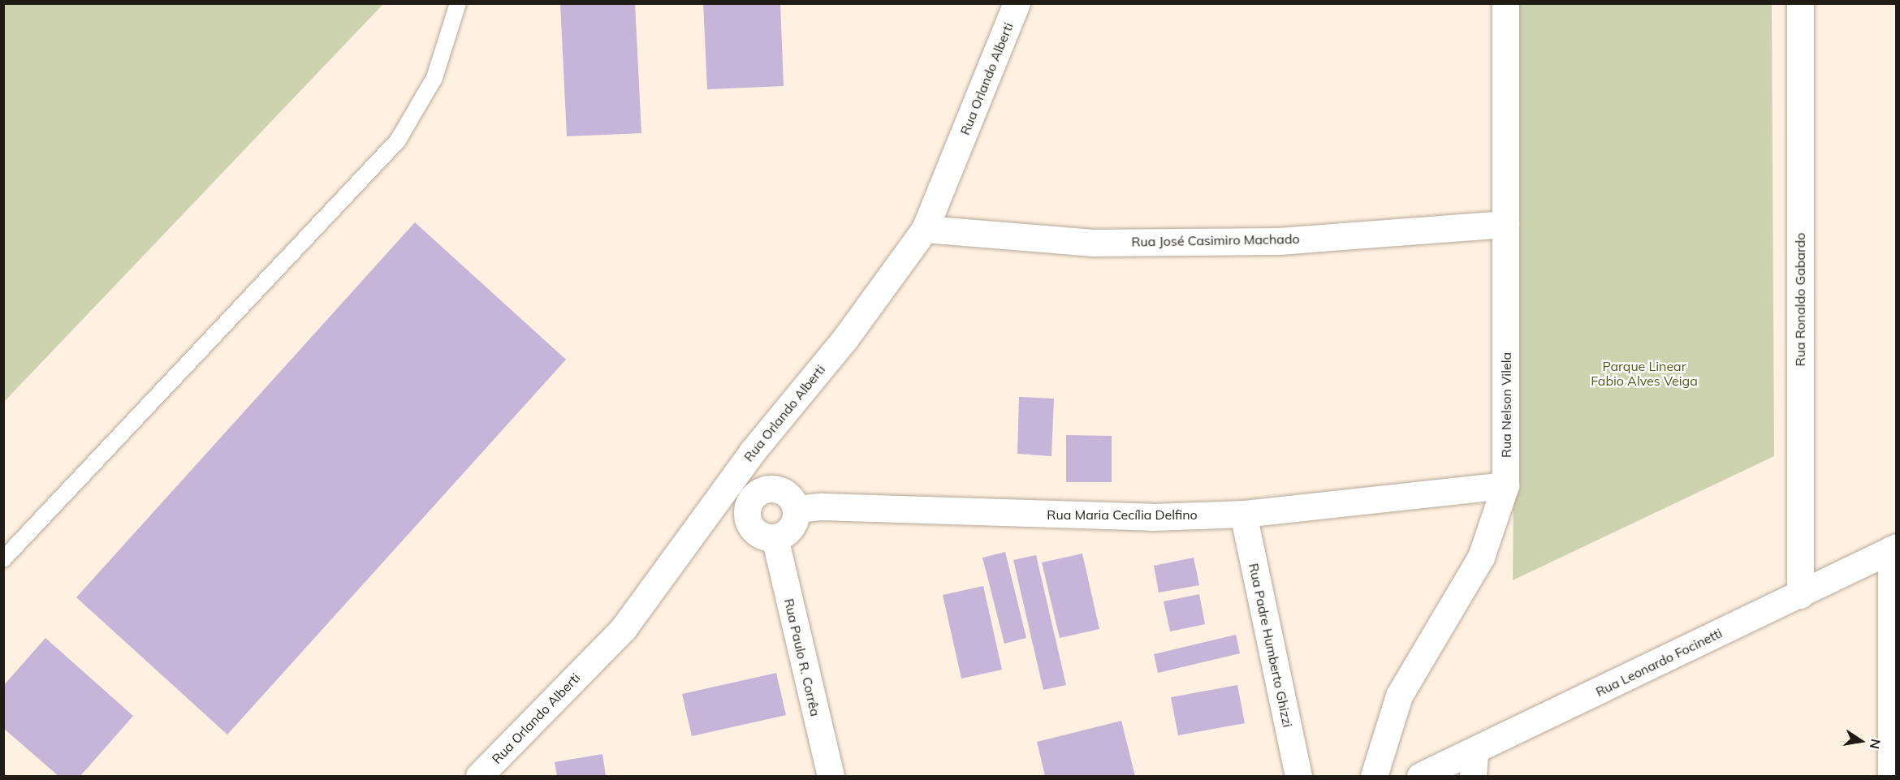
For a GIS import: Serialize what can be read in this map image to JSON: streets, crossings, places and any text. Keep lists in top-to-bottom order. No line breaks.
{"streets":{"street":["Rua Orlando Alberti","Rua José Casimiro Machado","Rua Ronaldo Gabardo","Rua Nelson Vilela","Rua Maria Cecília Delfino","Rua Padre Humberto Ghizzi","Rua Paulo R. Corrêa","Rua Leonardo Focinetti"]},"crossings":[["Rua Orlando Alberti","Rua José Casimiro Machado"],["Rua José Casimiro Machado","Rua Nelson Vilela"],["Rua Ronaldo Gabardo","Rua Leonardo Focinetti"],["Rua Nelson Vilela","Rua Maria Cecília Delfino"],["Rua Maria Cecília Delfino","Rua Padre Humberto Ghizzi"],["Rua Maria Cecília Delfino","Rua Paulo R. Corrêa"]],"parks":["Parque Linear Fabio Alves Veiga"],"north":"right"}
